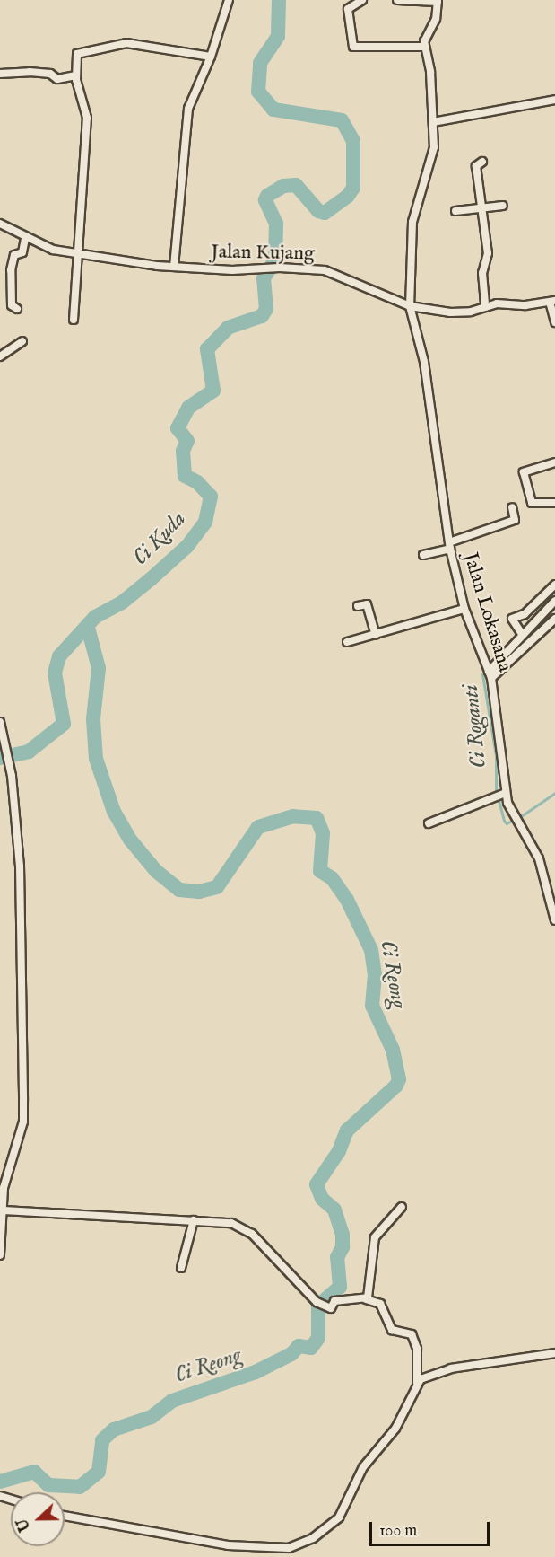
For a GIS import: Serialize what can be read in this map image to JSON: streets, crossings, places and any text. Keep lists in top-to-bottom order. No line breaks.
{"streets":{"street":["Jalan Kujang","Jalan Lokasana"]},"crossings":[["Jalan Kujang","Jalan Lokasana"]],"water":["Ci Kuda","Ci Roganti","Ci Reong"],"scale_bar":"100 m","north":"left"}
